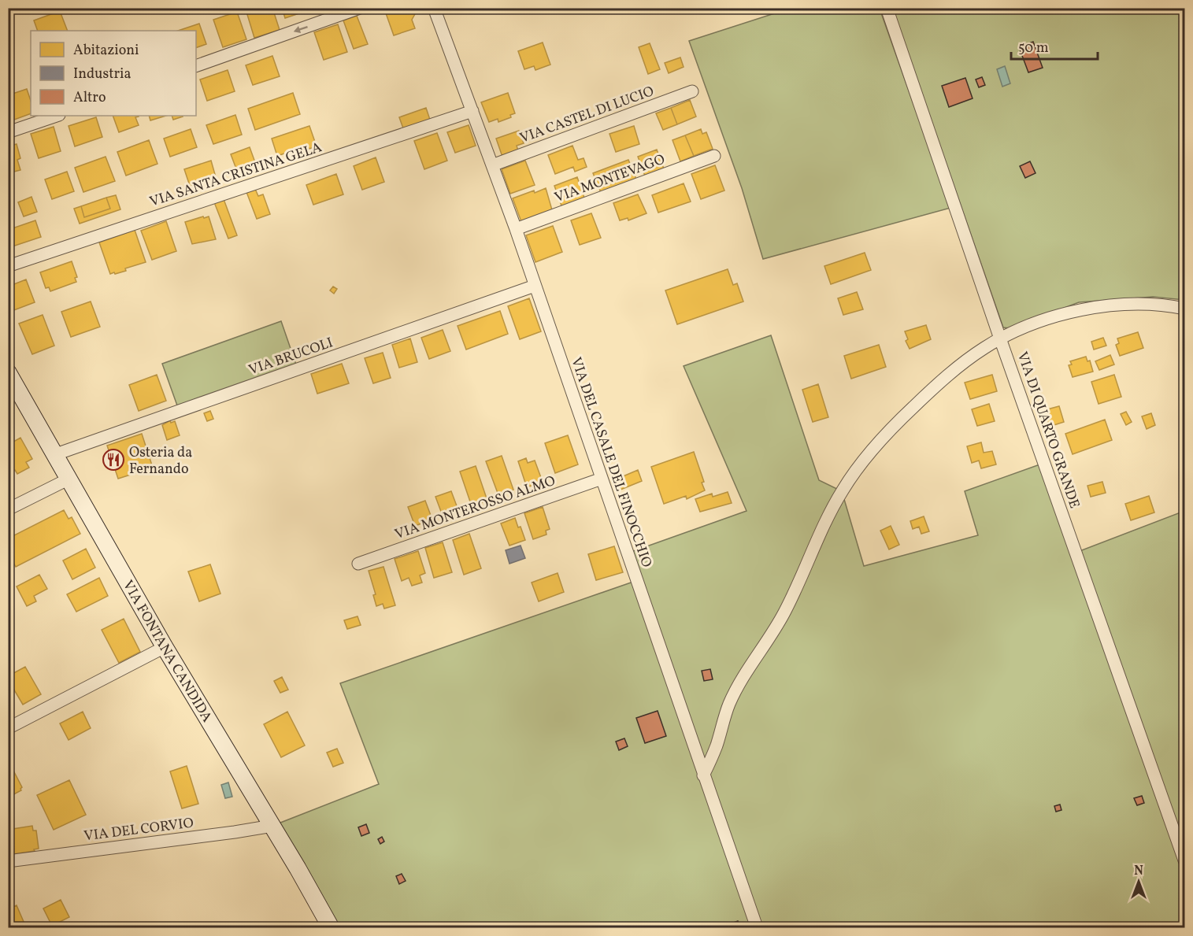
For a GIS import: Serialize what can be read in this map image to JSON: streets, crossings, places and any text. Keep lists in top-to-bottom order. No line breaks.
{"streets":{"main road":["VIA FONTANA CANDIDA"],"street":["VIA CASTEL DI LUCIO","VIA SANTA CRISTINA GELA","VIA MONTEVAGO","VIA BRUCOLI","VIA DI QUARTO GRANDE","VIA DEL CASALE DEL FINOCCHIO","VIA MONTEROSSO ALMO","VIA DEL CORVIO"]},"crossings":[["VIA CASTEL DI LUCIO","VIA DEL CASALE DEL FINOCCHIO"],["VIA SANTA CRISTINA GELA","VIA DEL CASALE DEL FINOCCHIO"],["VIA MONTEVAGO","VIA DEL CASALE DEL FINOCCHIO"],["VIA BRUCOLI","VIA DEL CASALE DEL FINOCCHIO"],["VIA BRUCOLI","VIA FONTANA CANDIDA"],["VIA DEL CASALE DEL FINOCCHIO","VIA MONTEROSSO ALMO"],["VIA FONTANA CANDIDA","VIA DEL CORVIO"]],"places":{"restaurant":["Osteria da Fernando"]},"legend":["Abitazioni","Industria","Altro"],"scale_bar":"50 m","north":"top"}
